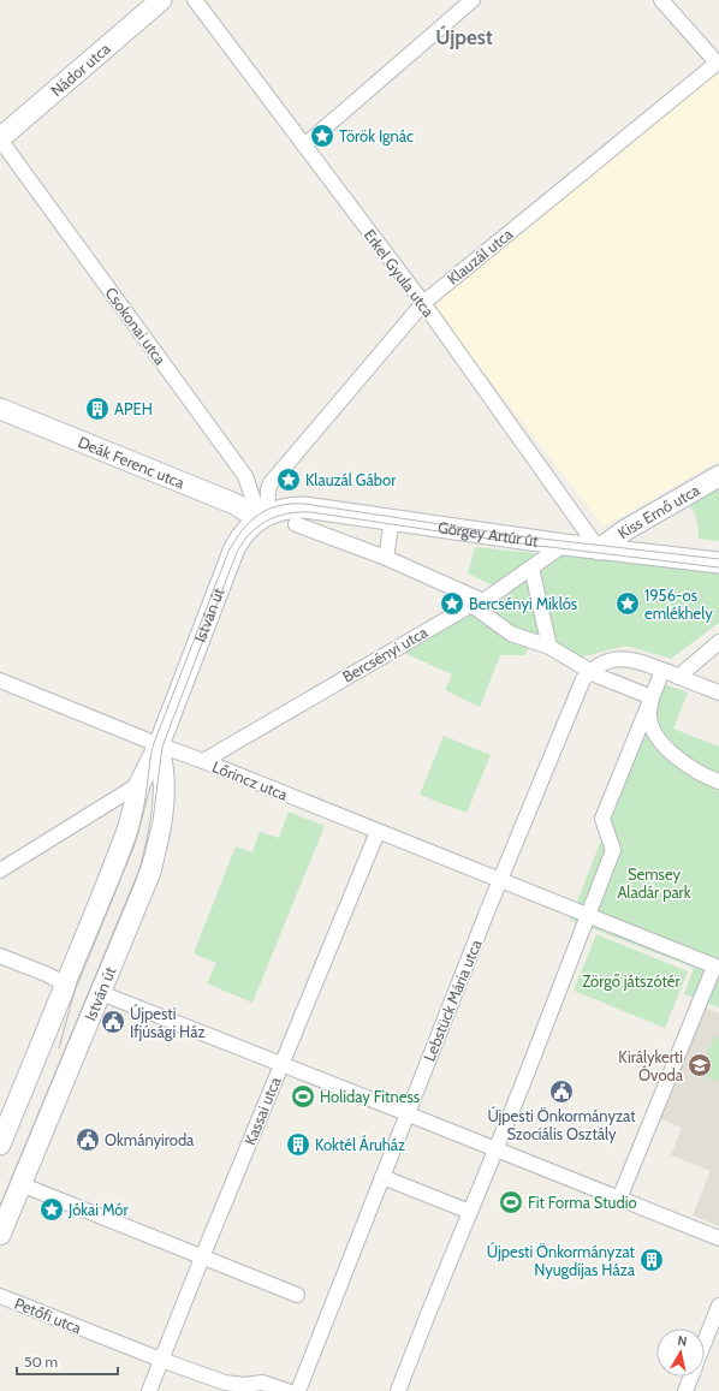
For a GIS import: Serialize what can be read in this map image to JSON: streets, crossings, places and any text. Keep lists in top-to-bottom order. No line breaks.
{"streets":{"street":["Nádor utca","Klauzál utca","Erkel Gyula utca","Csokonai utca","Deák Ferenc utca","Kiss Ernő utca","Görgey Artúr út","István út","Bercsényi utca","Lőrincz utca","Lebstück Mária utca","Kassai utca","Petőfi utca"]},"crossings":[["Nádor utca","Csokonai utca"],["Klauzál utca","Erkel Gyula utca"],["Erkel Gyula utca","Kiss Ernő utca"],["Erkel Gyula utca","Görgey Artúr út"],["Csokonai utca","Deák Ferenc utca"],["Csokonai utca","Görgey Artúr út"],["Csokonai utca","István út"],["Deák Ferenc utca","Görgey Artúr út"],["Deák Ferenc utca","István út"],["Kiss Ernő utca","Görgey Artúr út"],["Görgey Artúr út","István út"],["Görgey Artúr út","Bercsényi utca"],["István út","Lőrincz utca"],["Bercsényi utca","Lőrincz utca"],["Lőrincz utca","Lebstück Mária utca"],["Lőrincz utca","Kassai utca"],["Kassai utca","Petőfi utca"]],"districts":["Újpest"],"parks":["Semsey Aladár park","Zörgő játszótér"],"places":{"place":["Török Ignác","Klauzál Gábor","Bercsényi Miklós","1956-os emlékhely","Jókai Mór"],"building":["APEH","Koktél Áruház","Újpesti Önkormányzat Nyugdíjas Háza"],"public building":["Újpesti Ifjúsági Ház","Újpesti Önkormányzat Szociális Osztály","Okmányiroda"],"school or university":["Királykerti Óvoda"],"sports":["Holiday Fitness","Fit Forma Studio"]},"scale_bar":"50 m","north":"top"}
